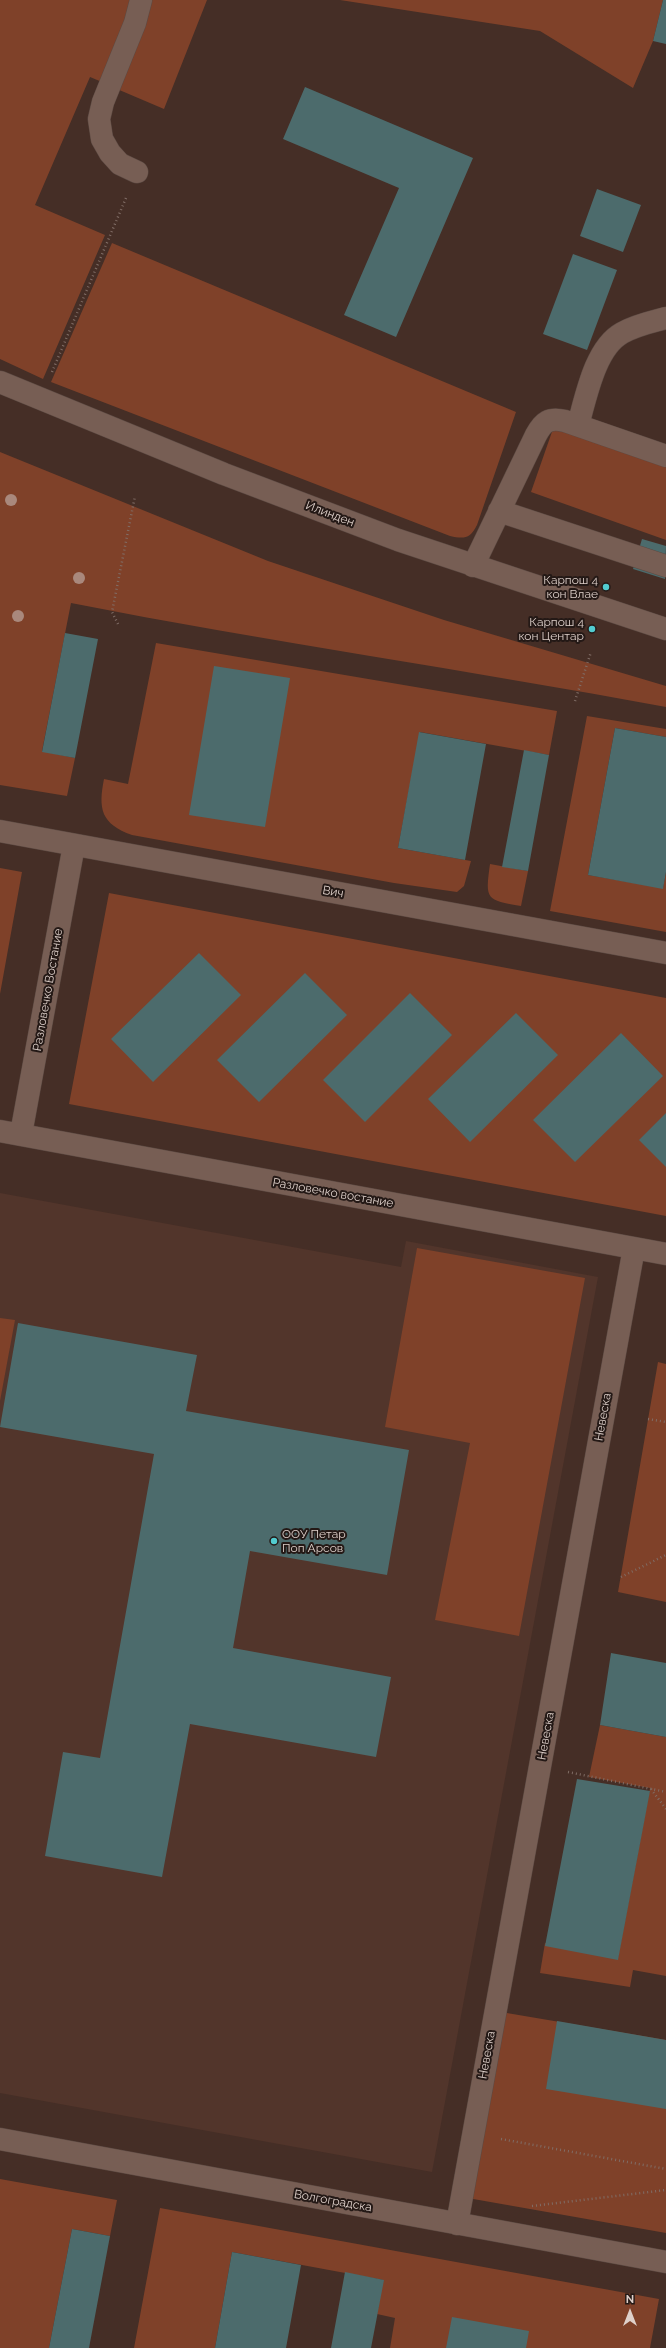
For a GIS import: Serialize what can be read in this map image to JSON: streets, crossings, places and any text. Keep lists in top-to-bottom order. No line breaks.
{"streets":{"street":["Илинден","Вич","Разловечко Востание","Разловечко востание","Невеска","Волгоградска"]},"crossings":[["Вич","Разловечко Востание"],["Разловечко Востание","Разловечко востание"],["Разловечко востание","Невеска"],["Невеска","Волгоградска"]],"places":["Карпош 4 кон Влае","Карпош 4 кон Центар","ООУ Петар Поп Арсов"],"north":"top"}
